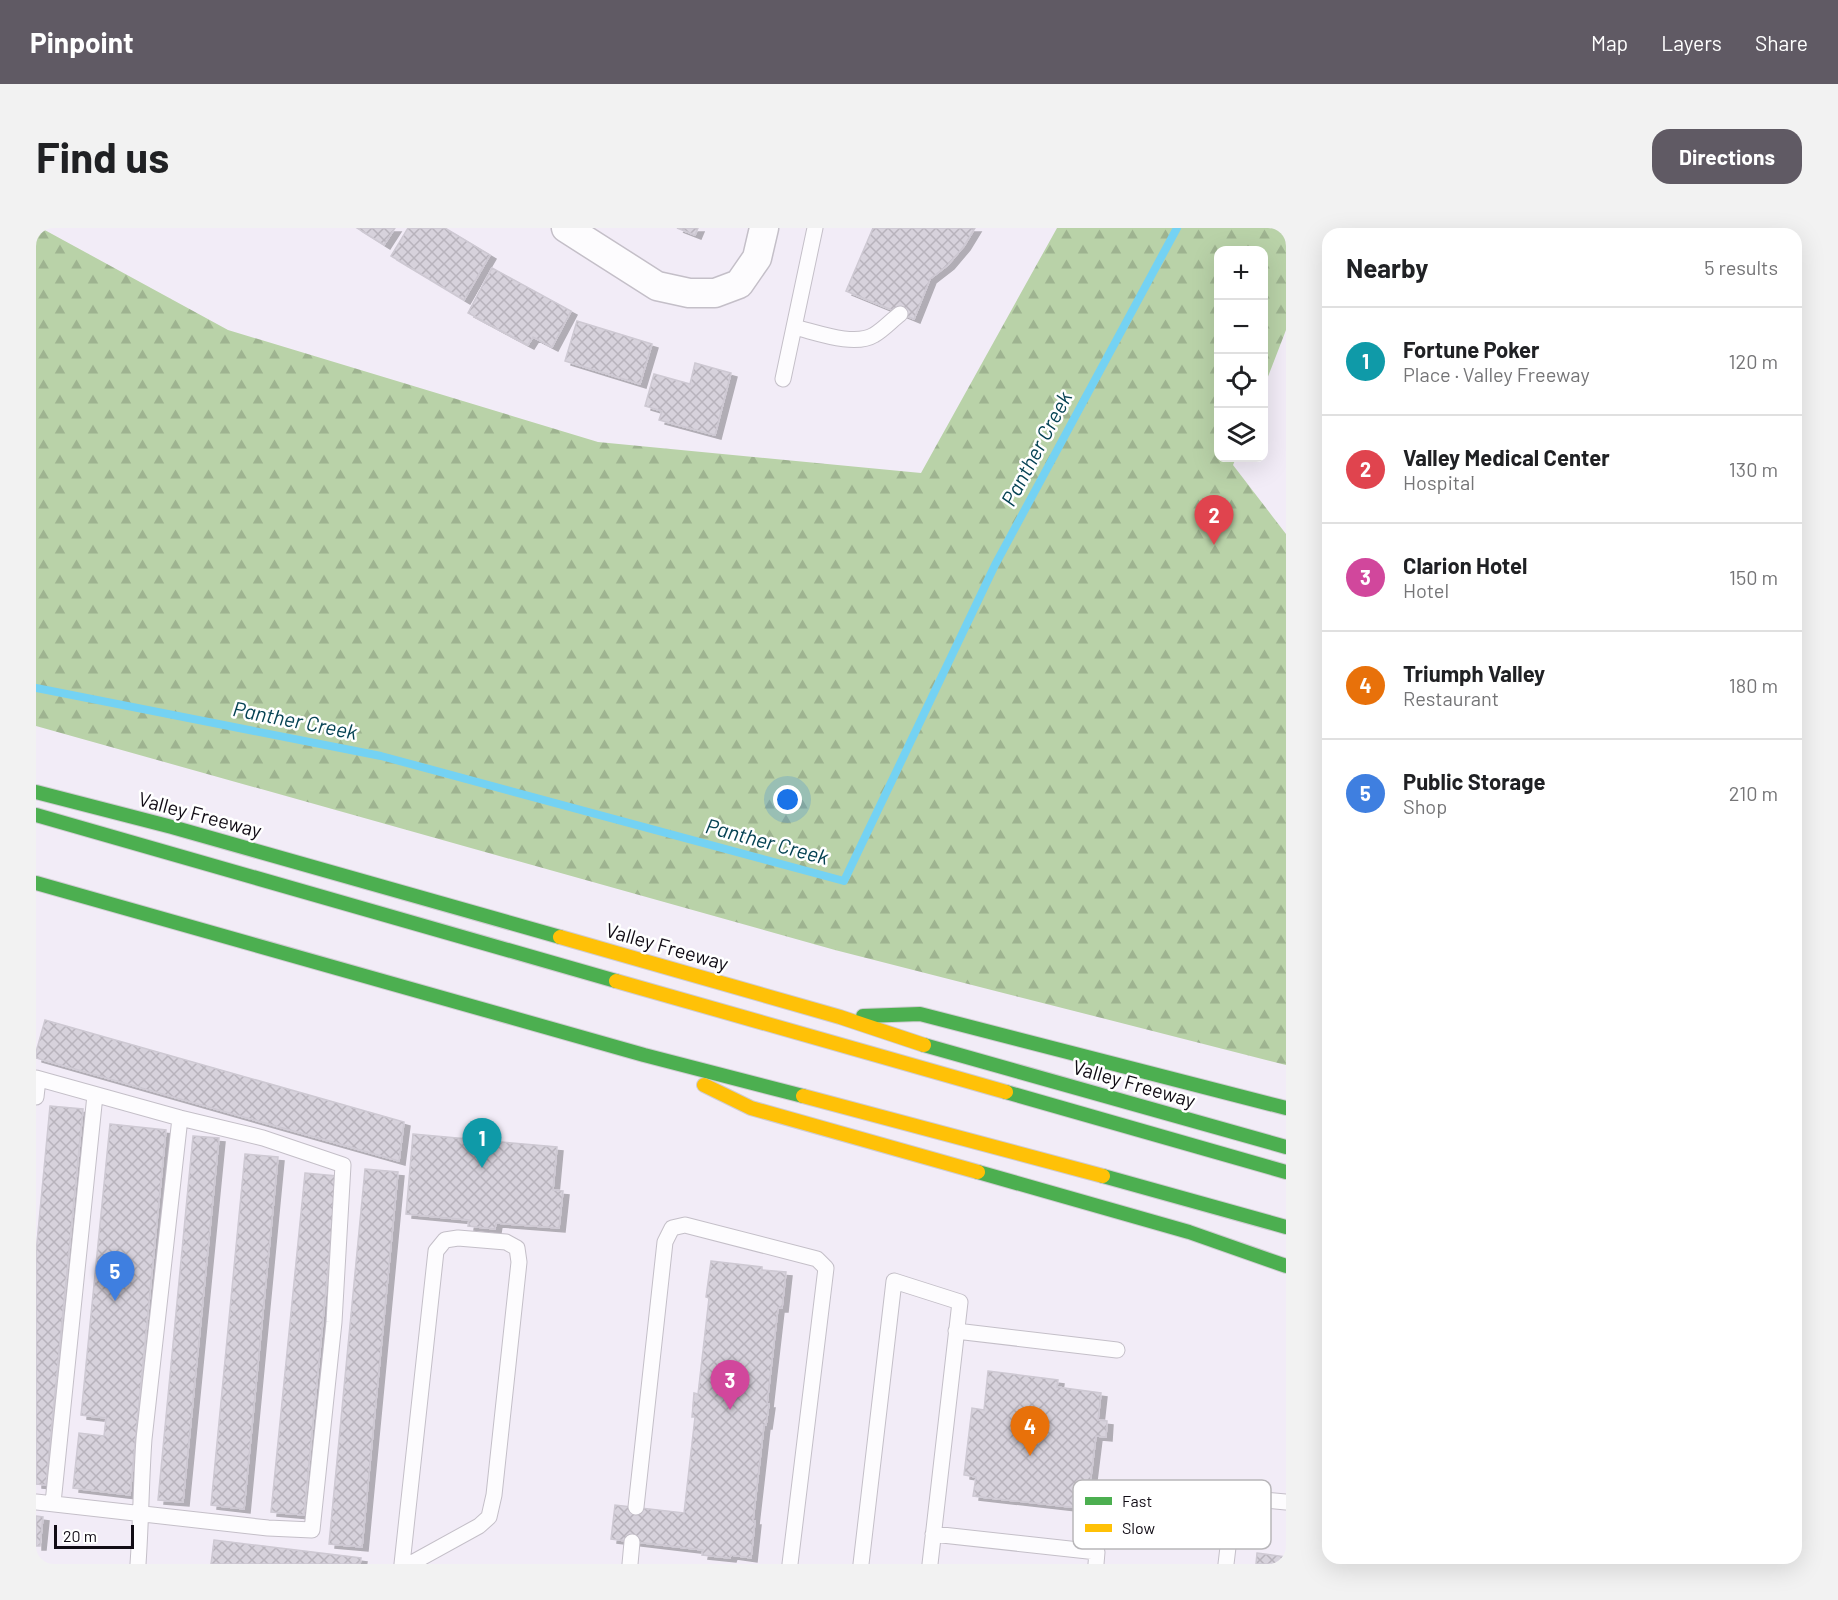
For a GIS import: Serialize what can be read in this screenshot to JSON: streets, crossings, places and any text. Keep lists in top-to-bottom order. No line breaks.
{"streets":{"highway":["Valley Freeway"]},"water":["Panther Creek"],"legend":["Fast","Slow"],"scale_bar":"20 m","page":{"header":"Pinpoint","nav":["Map","Layers","Share"],"buttons":"Directions","title":"Find us","heading":["Nearby","5 results"],"map_buttons":["+","−"],"list":[{"mark":"1","name":"Fortune Poker","note":"Place · Valley Freeway","value":"120 m"},{"mark":"2","name":"Valley Medical Center","note":"Hospital","value":"130 m"},{"mark":"3","name":"Clarion Hotel","note":"Hotel","value":"150 m"},{"mark":"4","name":"Triumph Valley","note":"Restaurant","value":"180 m"},{"mark":"5","name":"Public Storage","note":"Shop","value":"210 m"}],"pins":["2","1","5","3","4"],"scale":"20 m"}}
